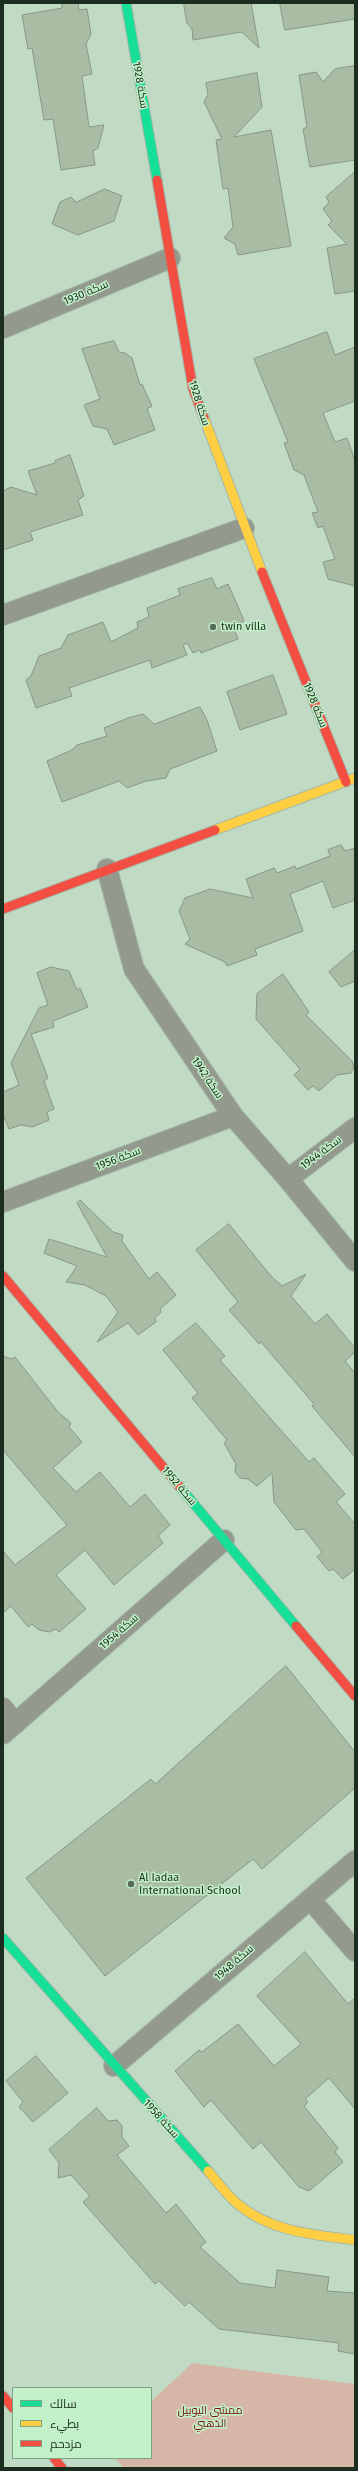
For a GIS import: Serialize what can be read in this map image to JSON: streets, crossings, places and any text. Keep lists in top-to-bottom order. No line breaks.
{"streets":{"street":["سكة 1928","سكة 1930","سكة 1942","سكة 1944","سكة 1956","سكة 1952","سكة 1954","سكة 1948","سكة 1958"]},"crossings":[["سكة 1928","سكة 1930"],["سكة 1942","سكة 1944"],["سكة 1942","سكة 1956"],["سكة 1952","سكة 1954"],["سكة 1948","سكة 1958"]],"parks":["ممشى اليوبيل الذهبي"],"places":["twin villa","Al Iadaa International School"],"legend":["سالك","بطيء","مزدحم"]}
